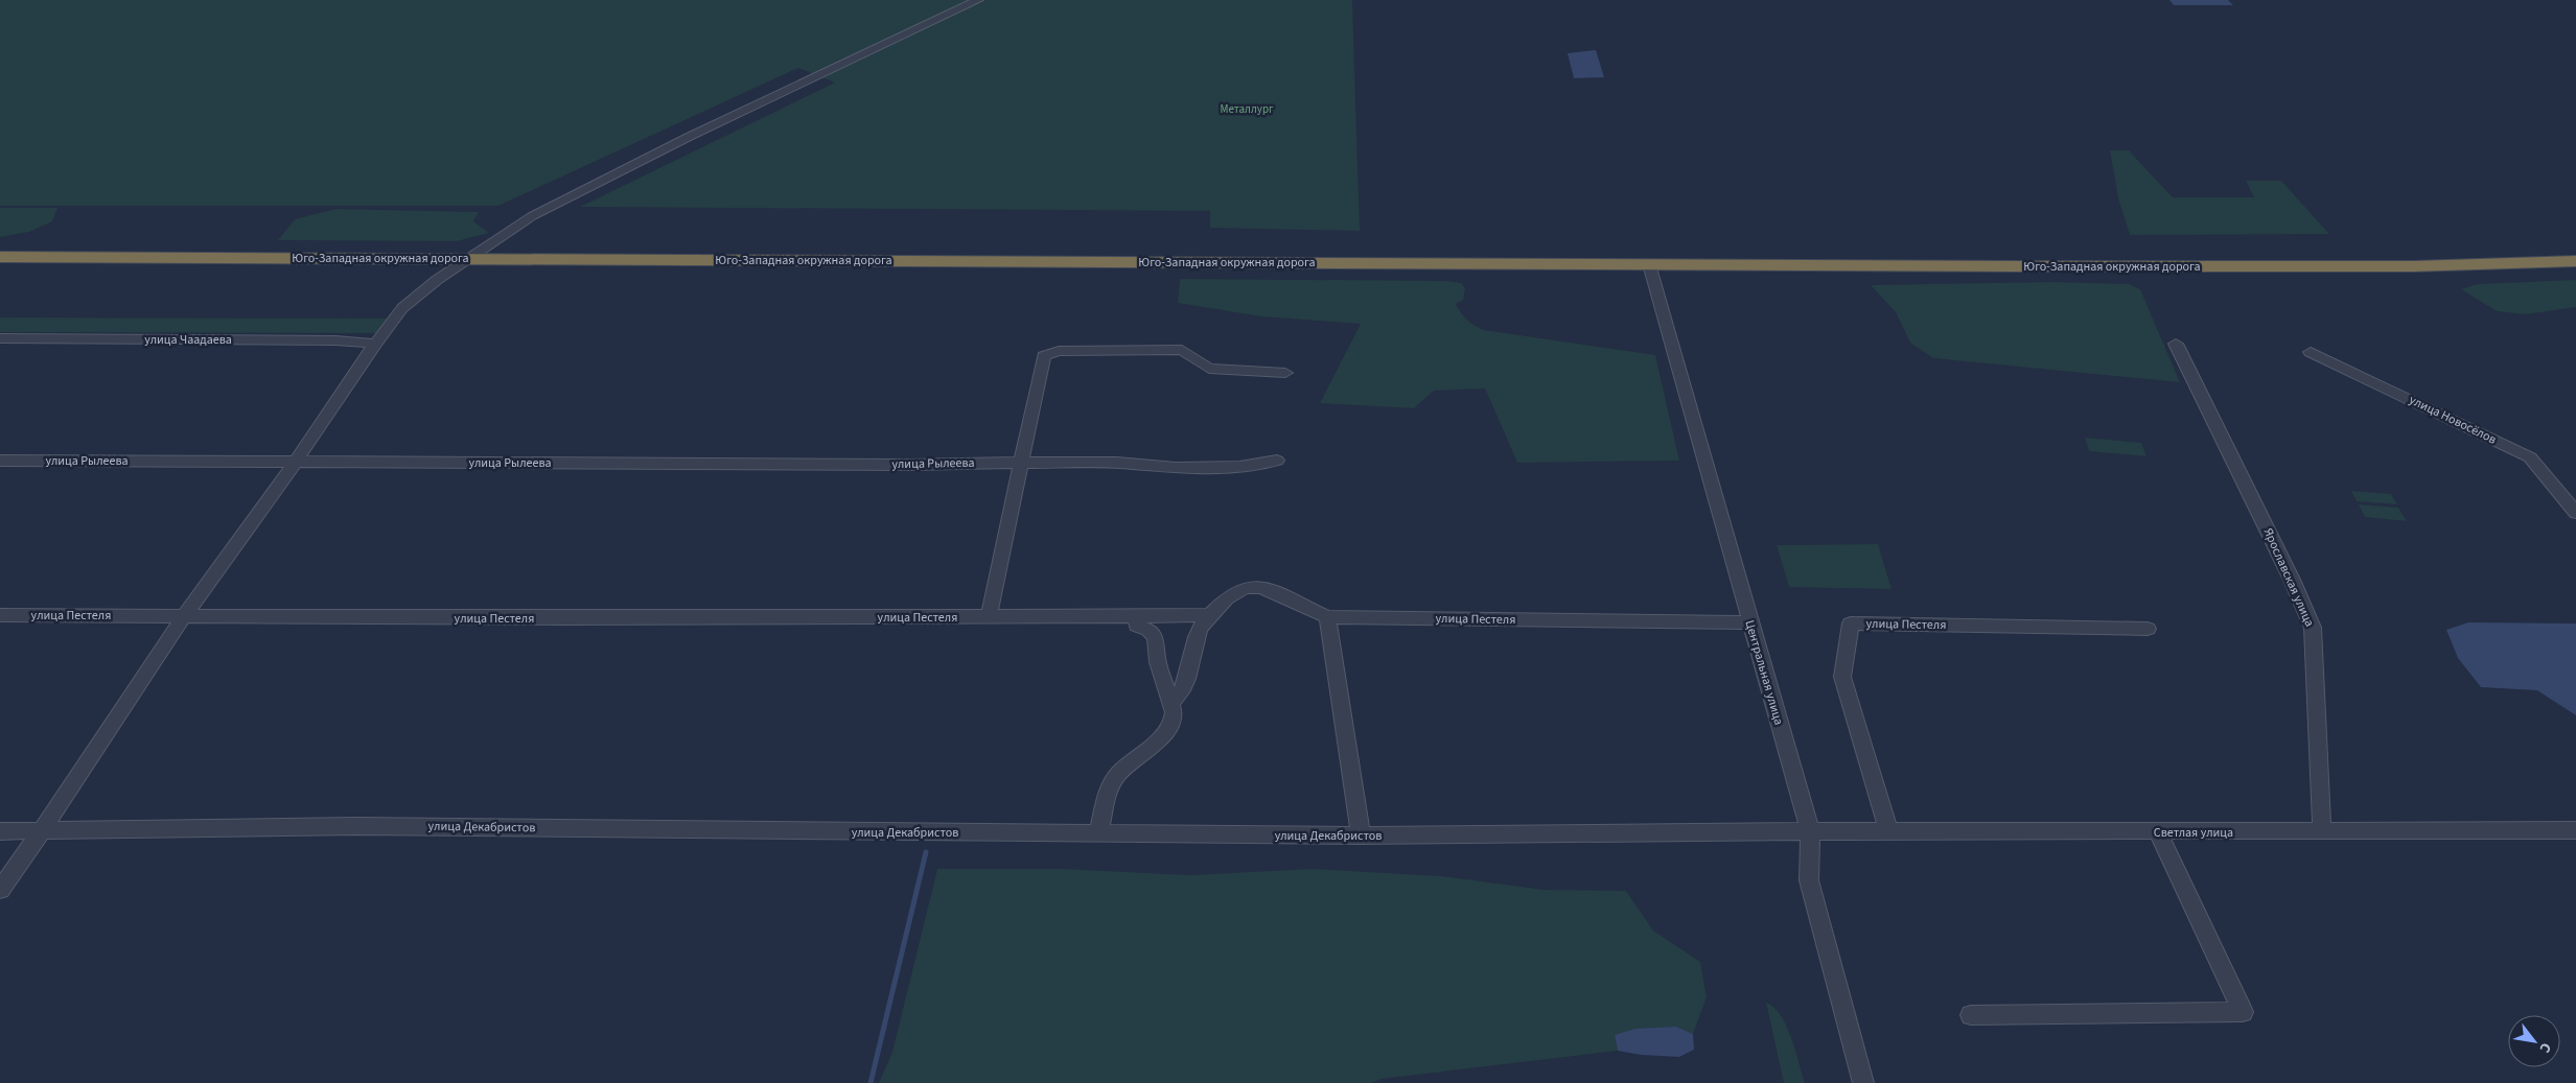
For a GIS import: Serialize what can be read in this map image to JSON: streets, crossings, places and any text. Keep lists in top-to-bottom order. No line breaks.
{"streets":{"highway":["Юго-Западная окружная дорога"],"street":["улица Чаадаева","улица Новосёлов","улица Рылеева","Ярославская улица","улица Пестеля","Центральная улица","улица Декабристов","Светлая улица"]},"crossings":[["Юго-Западная окружная дорога","Центральная улица"],["Ярославская улица","Светлая улица"],["улица Пестеля","Центральная улица"],["улица Пестеля","Светлая улица"],["Центральная улица","улица Декабристов"],["Центральная улица","Светлая улица"],["улица Декабристов","Светлая улица"]],"parks":["Металлург"],"north":"bottom right"}
